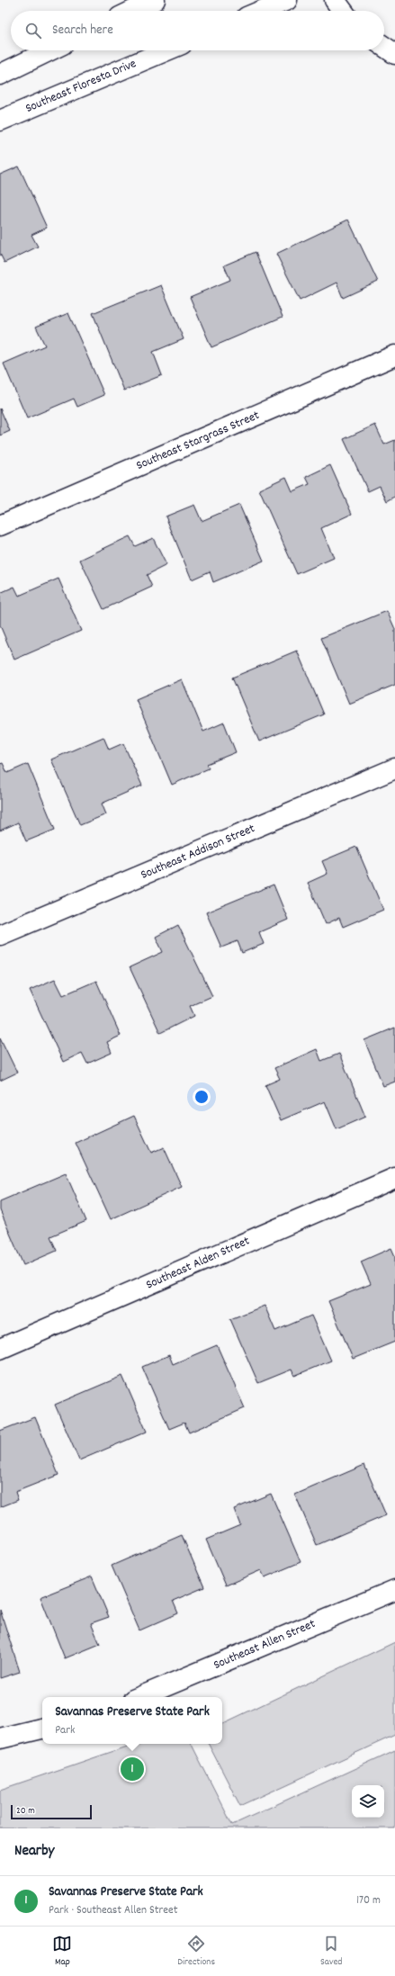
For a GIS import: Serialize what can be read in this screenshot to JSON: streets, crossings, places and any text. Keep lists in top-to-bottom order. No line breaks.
{"streets":{"street":["Southeast Floresta Drive","Southeast Stargrass Street","Southeast Addison Street","Southeast Alden Street","Southeast Allen Street"]},"scale_bar":"20 m","page":{"search":"Search here","popup":["Savannas Preserve State Park","Park"],"pins":"1","scale":"20 m","heading":"Nearby","list":[{"mark":"1","name":"Savannas Preserve State Park","note":"Park · Southeast Allen Street","value":"170 m"}],"nav":["Map","Directions","Saved"]}}
